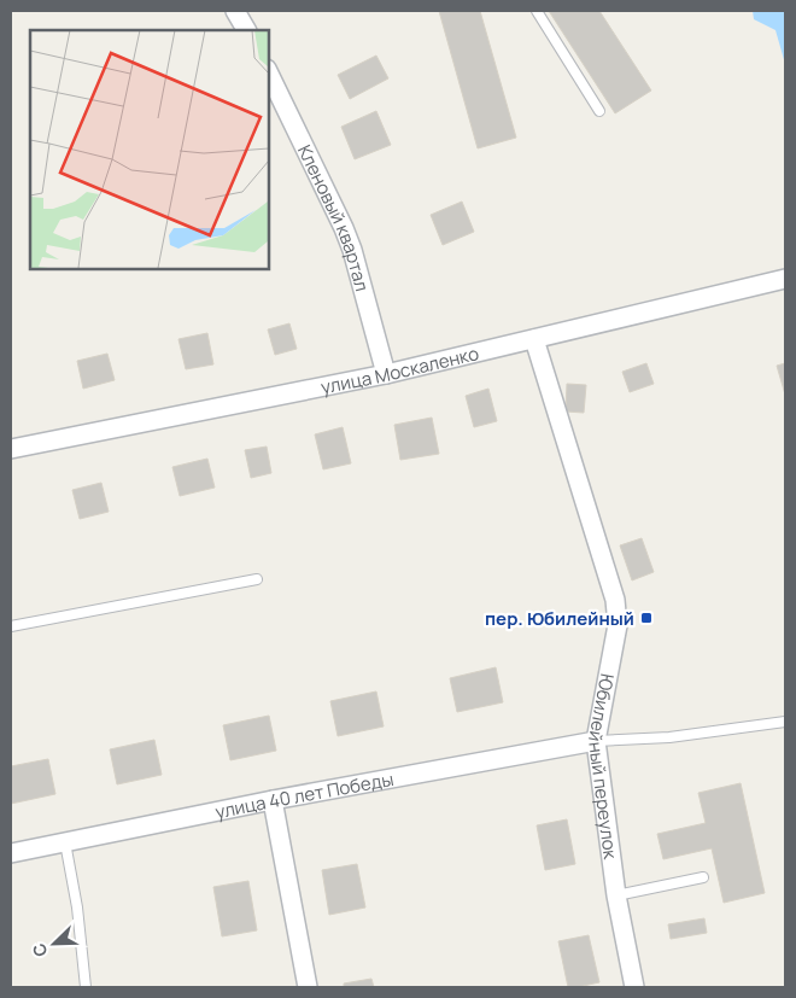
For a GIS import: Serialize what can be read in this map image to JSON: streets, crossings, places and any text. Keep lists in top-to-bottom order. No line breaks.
{"streets":{"street":["Кленовый квартал","улица Москаленко","Юбилейный переулок","улица 40 лет Победы"]},"crossings":[["Кленовый квартал","улица Москаленко"],["улица Москаленко","Юбилейный переулок"],["Юбилейный переулок","улица 40 лет Победы"]],"places":{"transit":["пер. Юбилейный"]},"north":"bottom left"}
